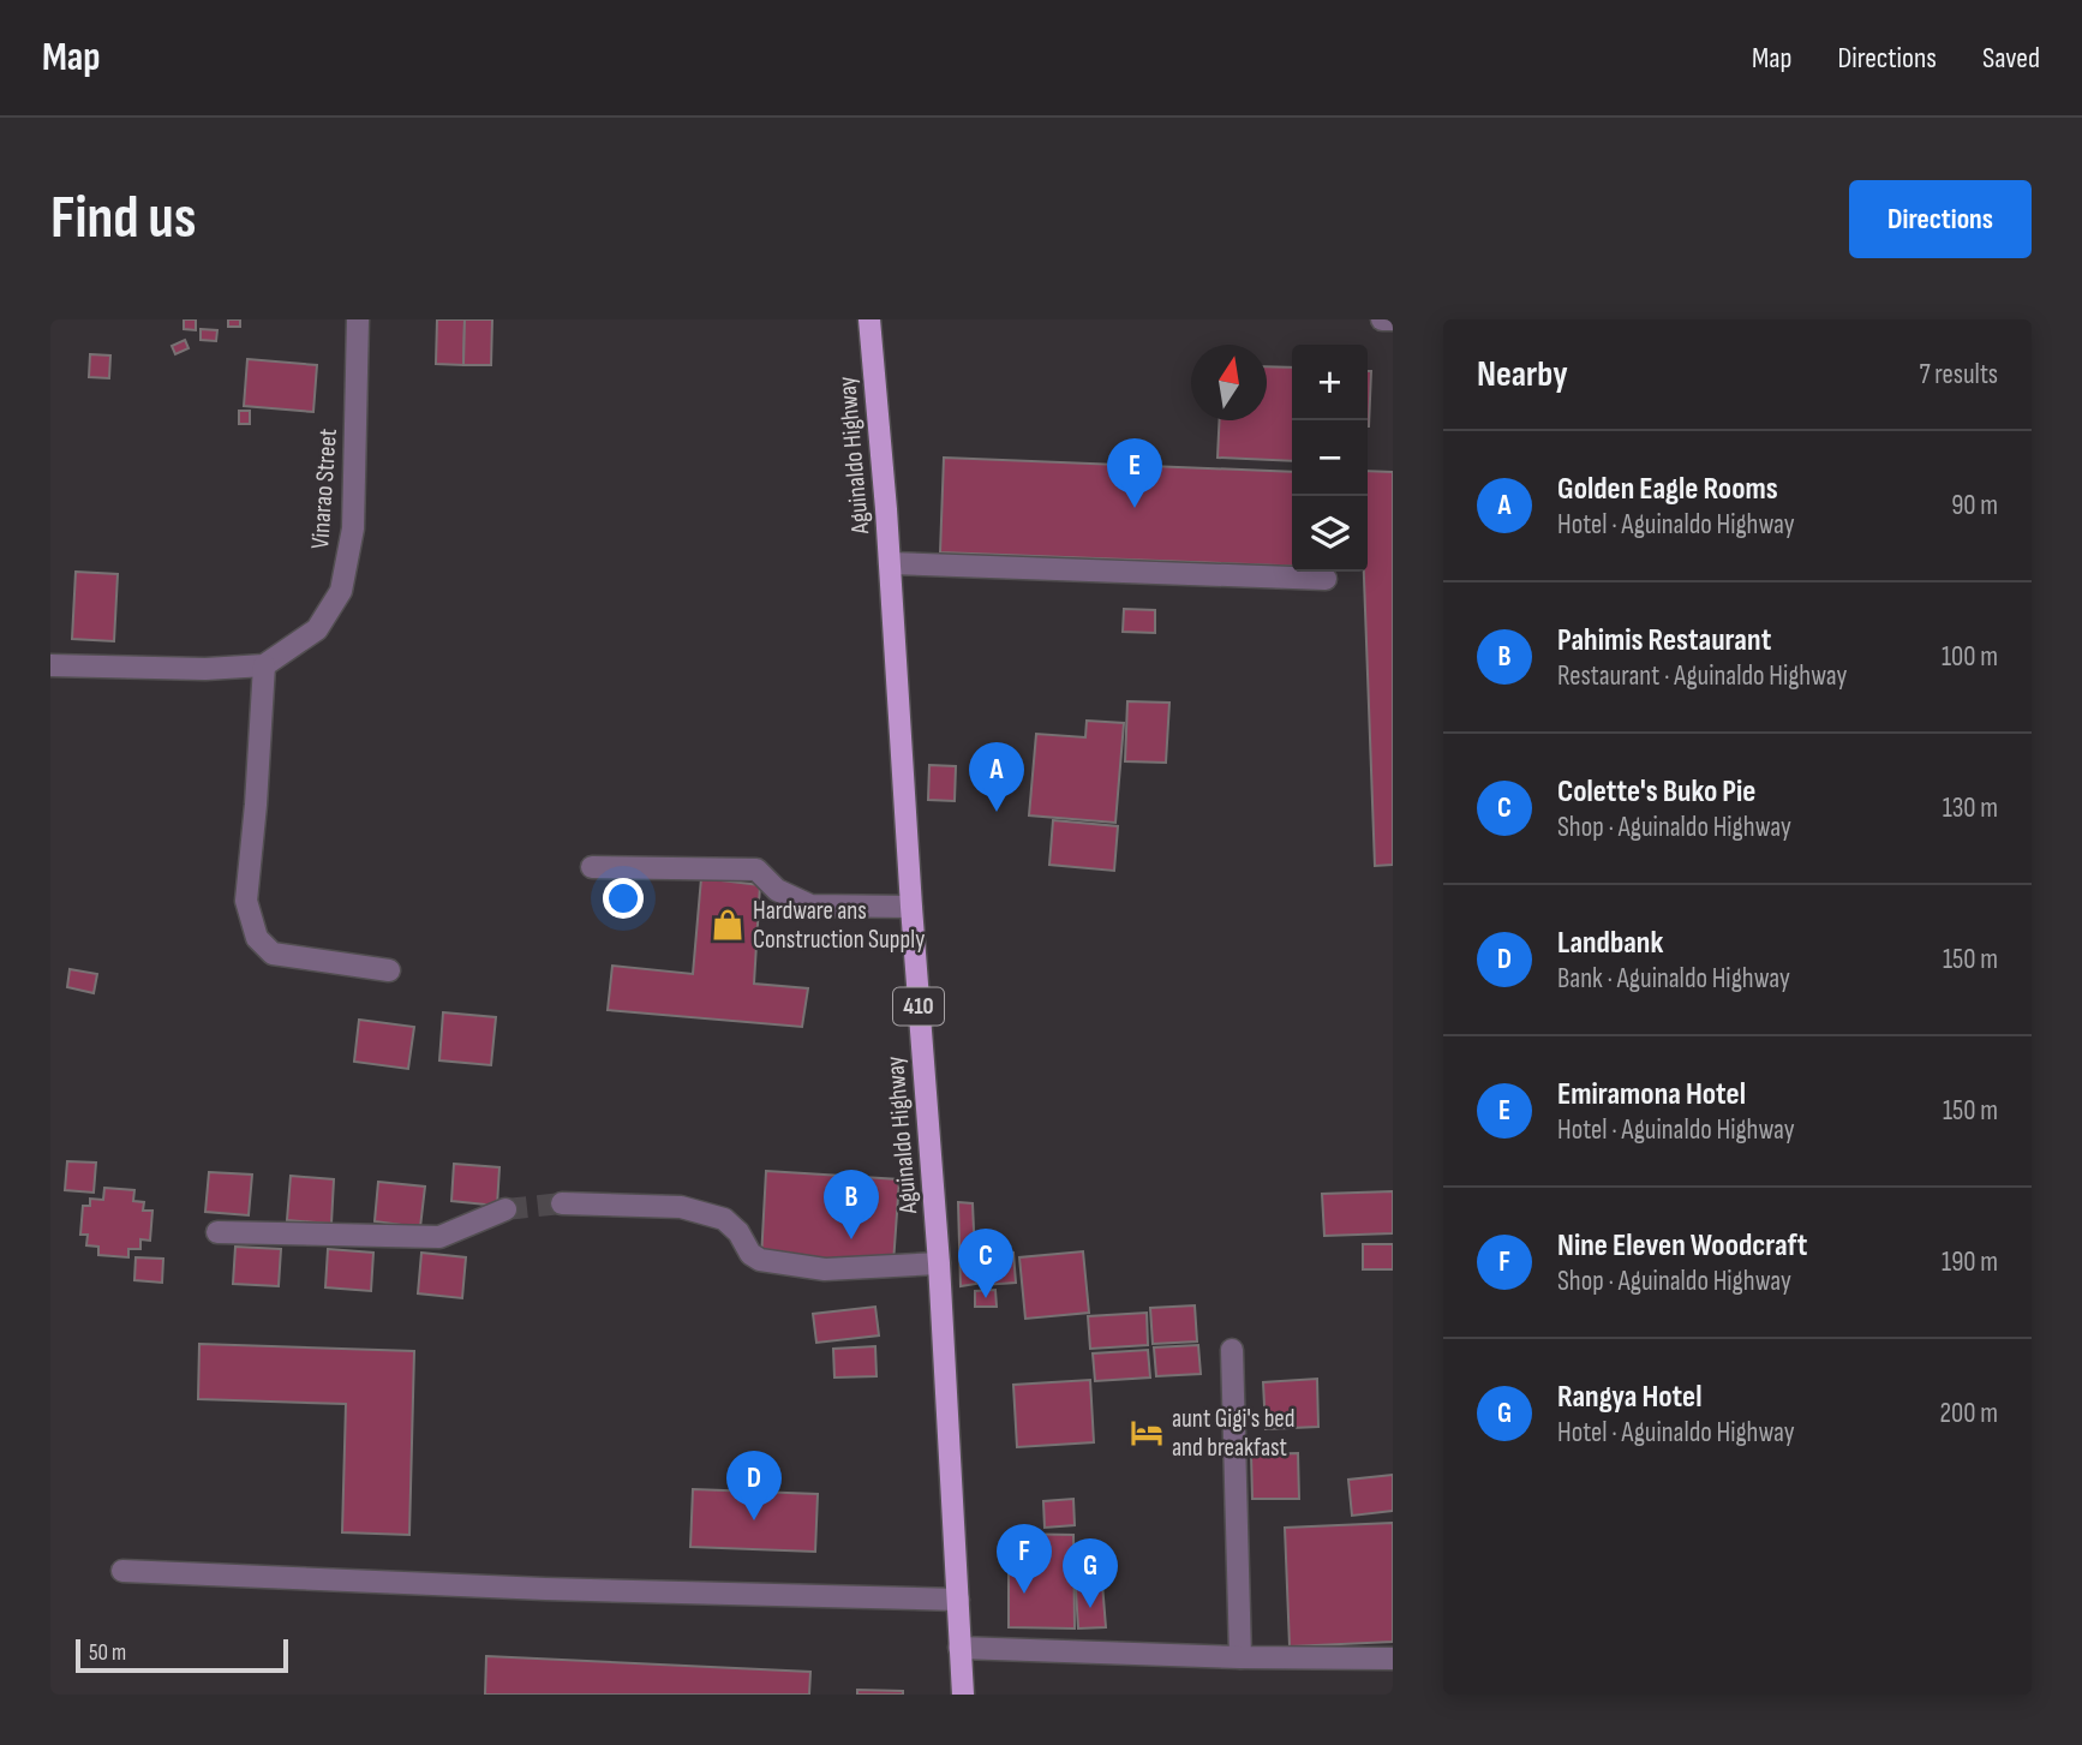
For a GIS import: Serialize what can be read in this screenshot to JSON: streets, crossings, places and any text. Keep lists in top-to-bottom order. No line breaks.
{"streets":{"main road":["Aguinaldo Highway","410"],"street":["Vinarao Street"]},"places":{"shop":["Hardware ans Construction Supply"],"hotel":["aunt Gigi's bed and breakfast"]},"scale_bar":"50 m","north":"top","page":{"header":"Map","nav":["Map","Directions","Saved"],"buttons":"Directions","title":"Find us","heading":["Nearby","7 results"],"map_buttons":["+","−"],"list":[{"mark":"A","name":"Golden Eagle Rooms","note":"Hotel · Aguinaldo Highway","value":"90 m"},{"mark":"B","name":"Pahimis Restaurant","note":"Restaurant · Aguinaldo Highway","value":"100 m"},{"mark":"C","name":"Colette's Buko Pie","note":"Shop · Aguinaldo Highway","value":"130 m"},{"mark":"D","name":"Landbank","note":"Bank · Aguinaldo Highway","value":"150 m"},{"mark":"E","name":"Emiramona Hotel","note":"Hotel · Aguinaldo Highway","value":"150 m"},{"mark":"F","name":"Nine Eleven Woodcraft","note":"Shop · Aguinaldo Highway","value":"190 m"},{"mark":"G","name":"Rangya Hotel","note":"Hotel · Aguinaldo Highway","value":"200 m"}],"pins":["E","A","B","C","D","F","G"],"scale":"50 m"}}
